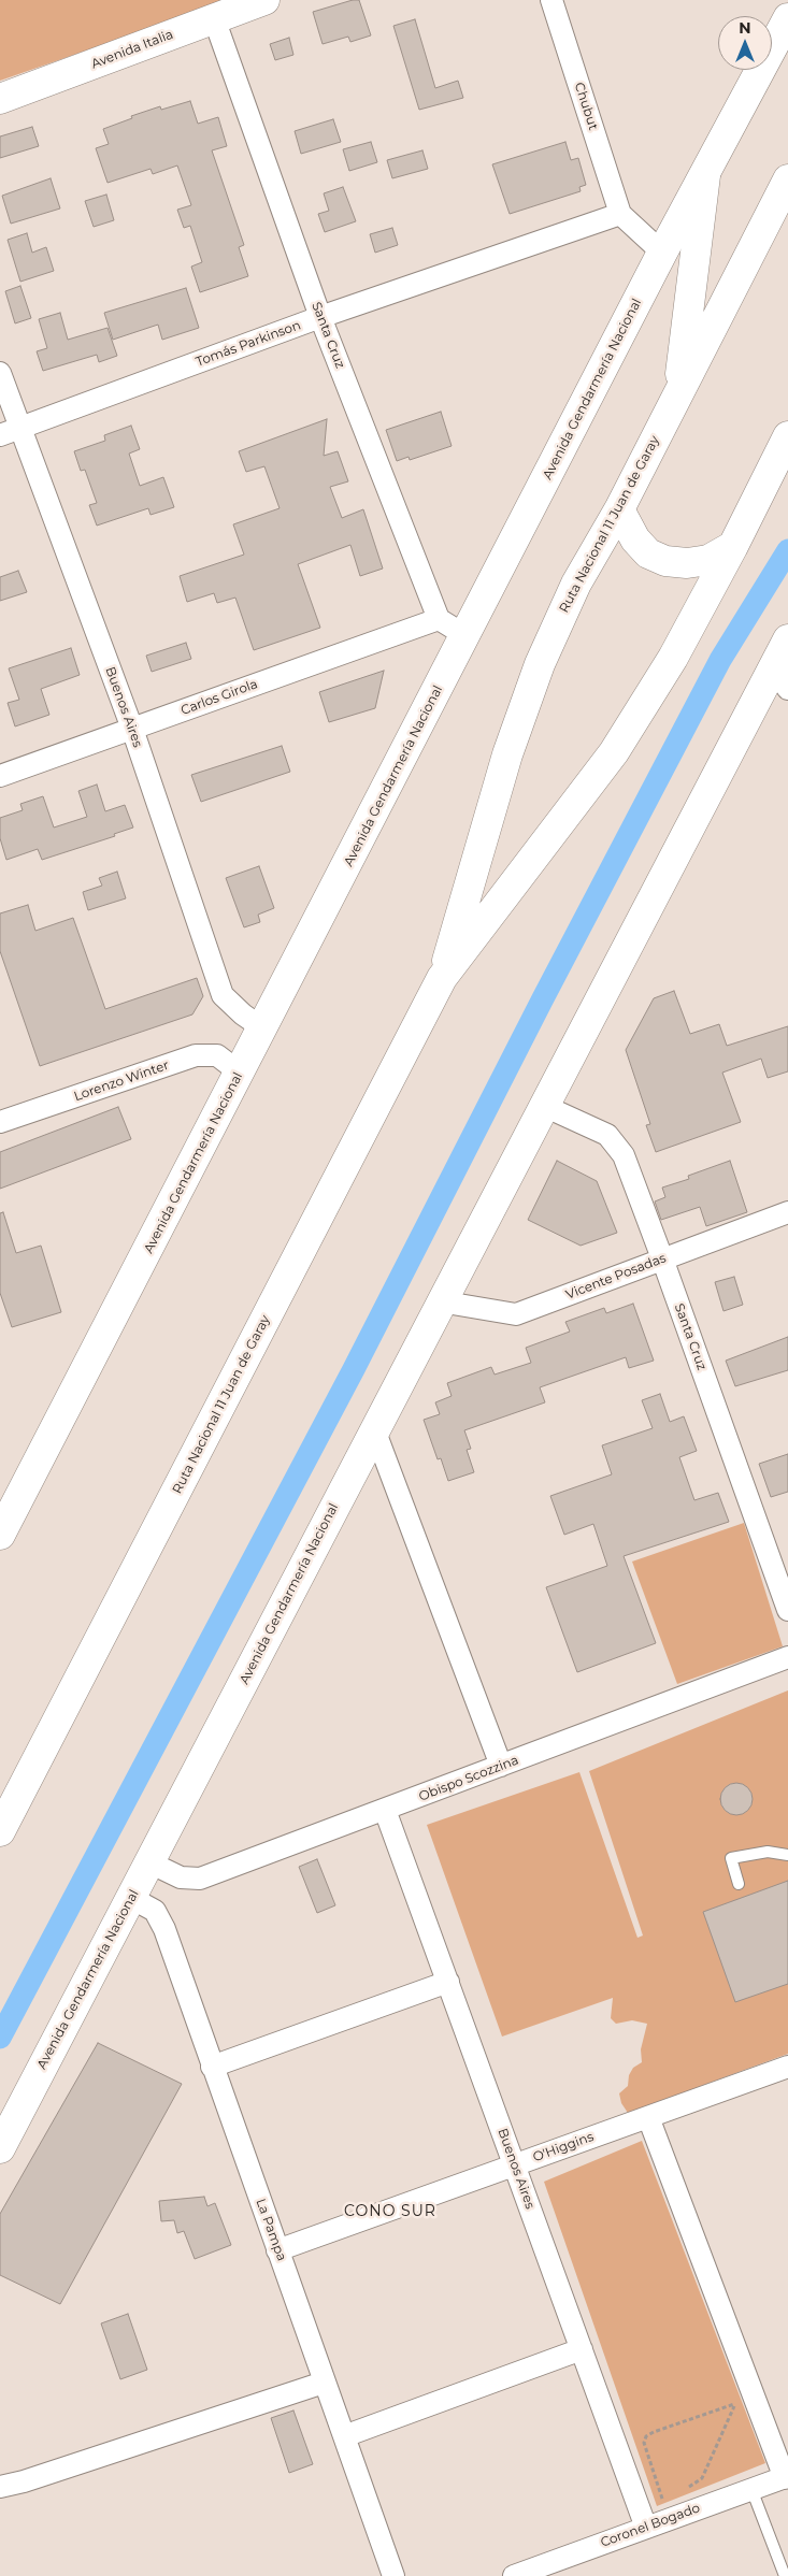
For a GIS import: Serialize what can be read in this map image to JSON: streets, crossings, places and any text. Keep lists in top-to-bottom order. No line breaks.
{"streets":{"main road":["Avenida Italia","Avenida Gendarmería Nacional","Ruta Nacional 11 Juan de Garay"],"street":["Chubut","Santa Cruz","Tomás Parkinson","Carlos Girola","Buenos Aires","Lorenzo Winter","Vicente Posadas","Obispo Scozzina","O'Higgins","La Pampa","Coronel Bogado"]},"crossings":[["Avenida Italia","Santa Cruz"],["Chubut","Tomás Parkinson"],["Santa Cruz","Tomás Parkinson"],["Santa Cruz","Avenida Gendarmería Nacional"],["Santa Cruz","Carlos Girola"],["Santa Cruz","Vicente Posadas"],["Tomás Parkinson","Buenos Aires"],["Avenida Gendarmería Nacional","Buenos Aires"],["Avenida Gendarmería Nacional","Lorenzo Winter"],["Avenida Gendarmería Nacional","Vicente Posadas"],["Avenida Gendarmería Nacional","Obispo Scozzina"],["Avenida Gendarmería Nacional","La Pampa"],["Carlos Girola","Buenos Aires"],["Buenos Aires","Obispo Scozzina"],["Buenos Aires","O'Higgins"],["Buenos Aires","Coronel Bogado"],["O'Higgins","La Pampa"]],"districts":["CONO SUR"],"north":"top"}
